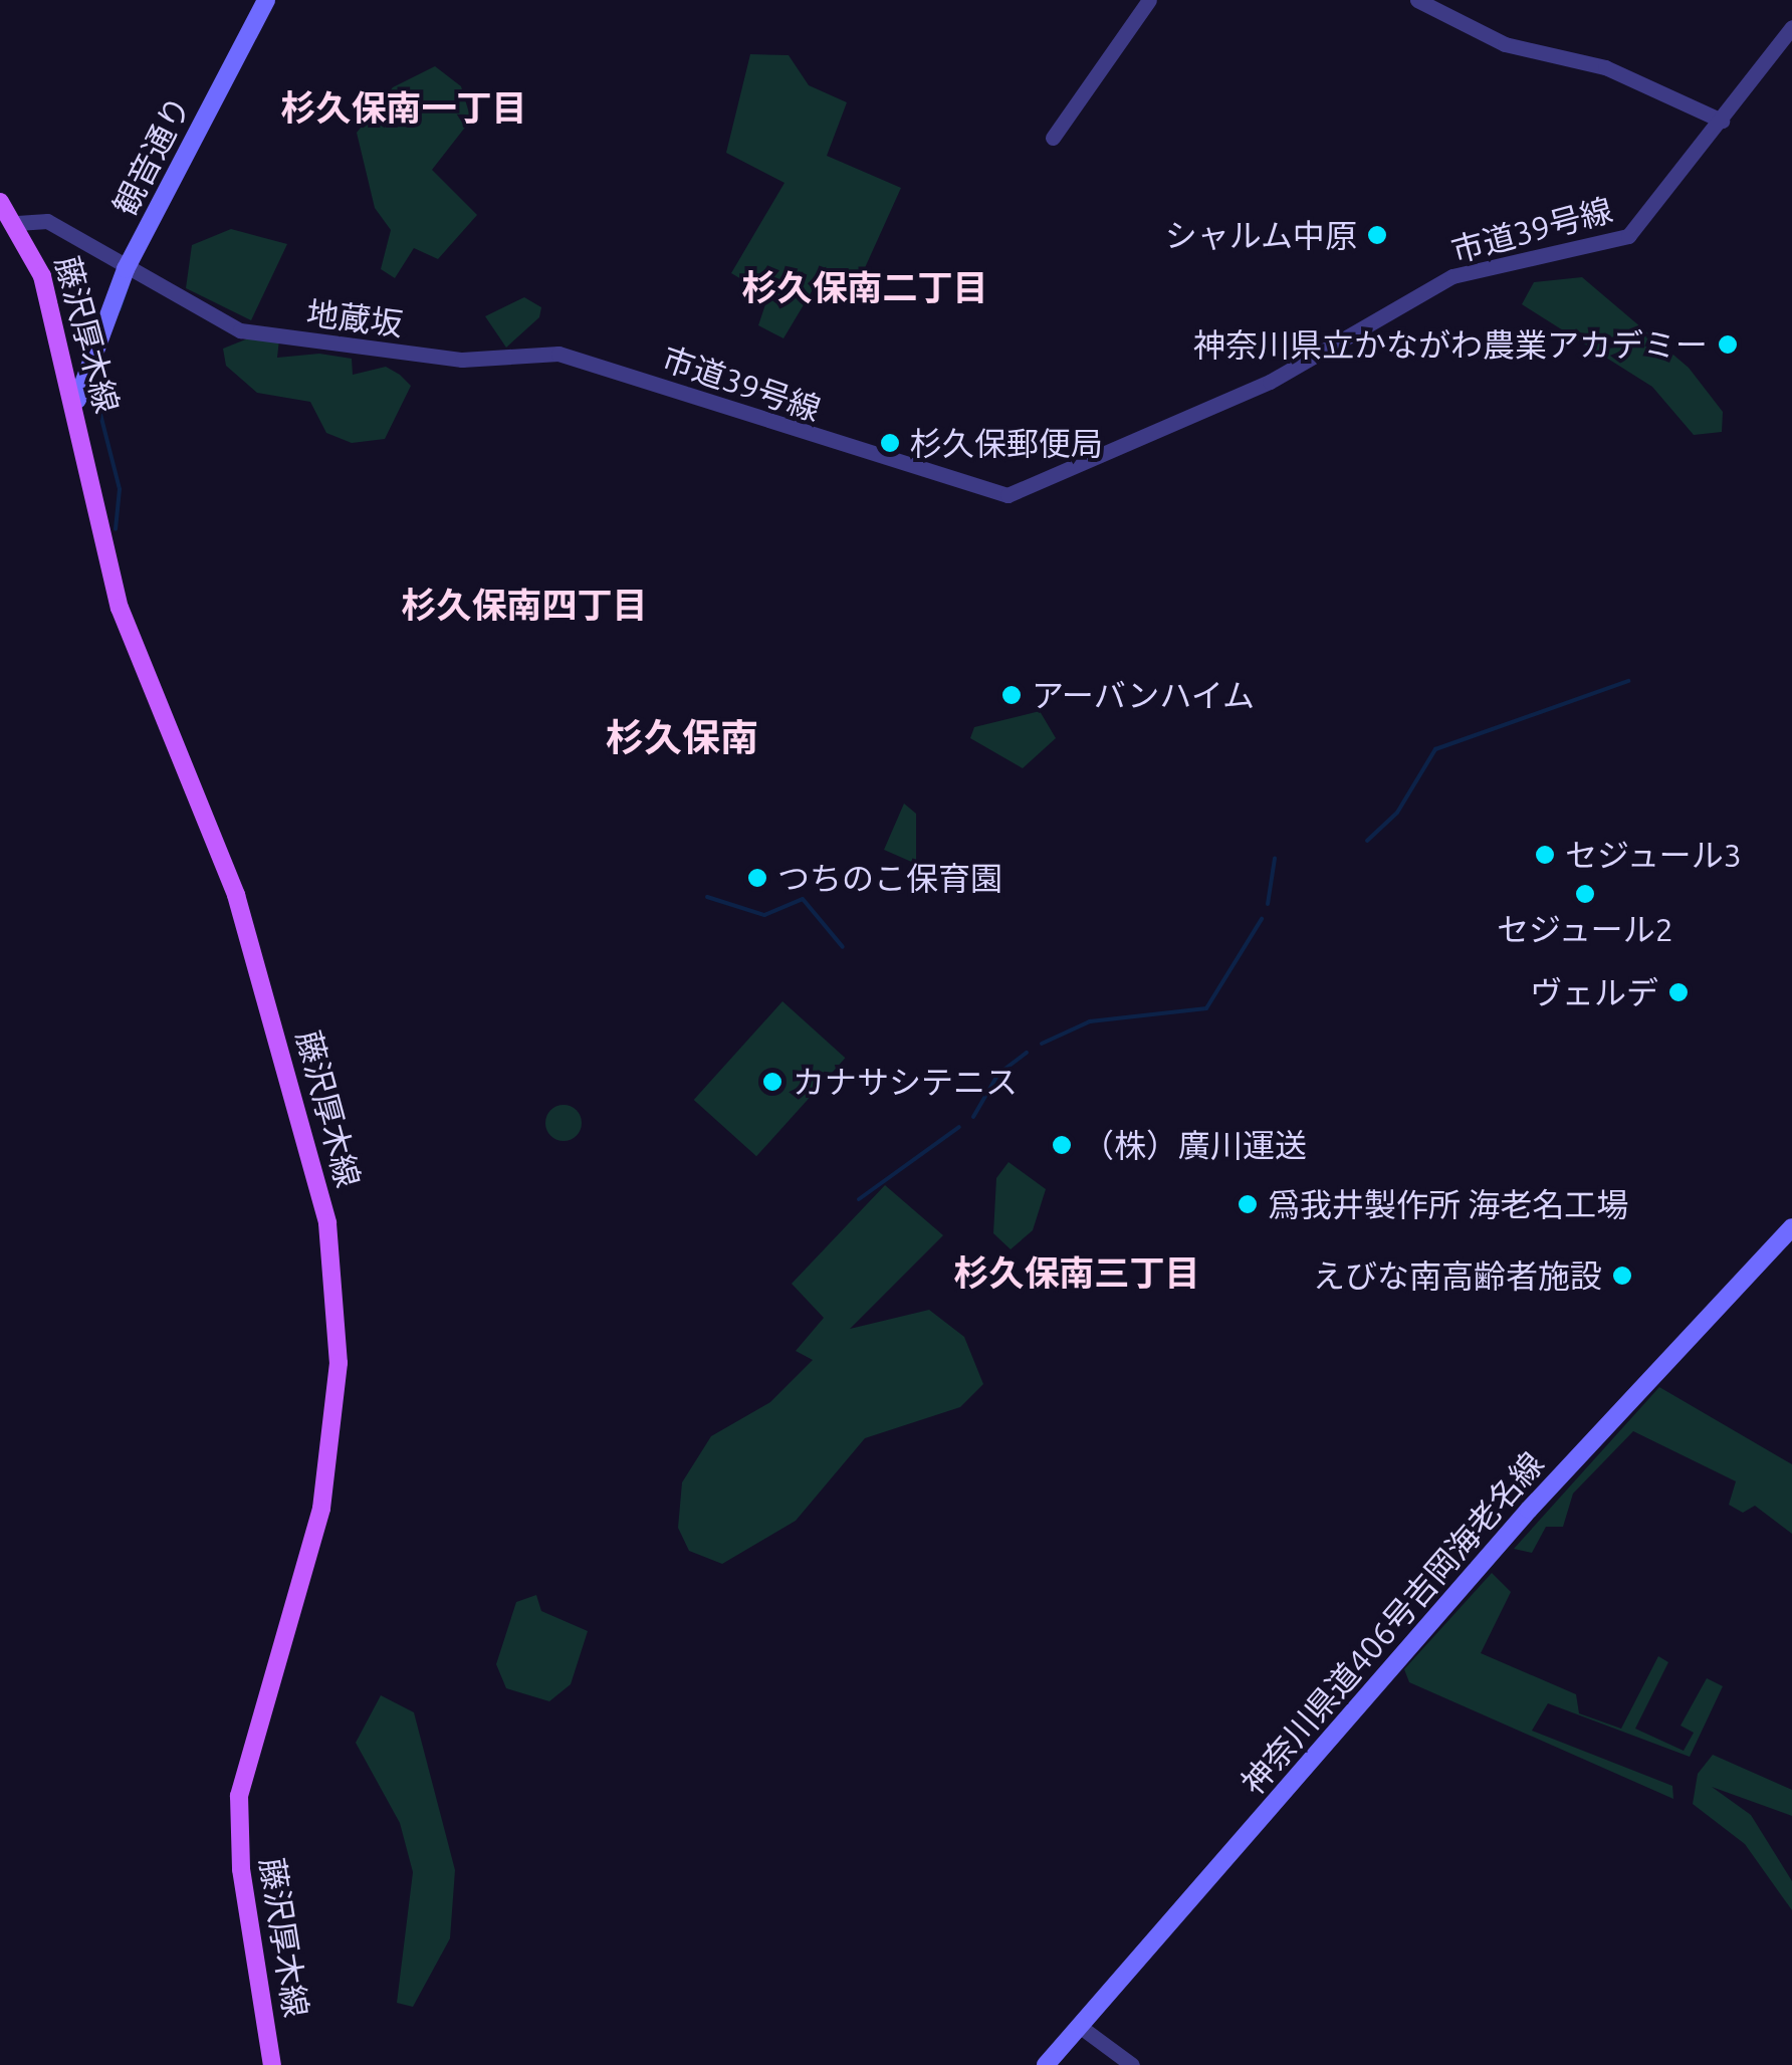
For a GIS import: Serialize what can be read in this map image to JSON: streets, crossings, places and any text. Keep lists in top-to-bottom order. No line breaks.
{"streets":{"main road":["観音通り","藤沢厚木線","神奈川県道406号吉岡海老名線"],"street":["市道39号線","地蔵坂"]},"crossings":[["観音通り","地蔵坂"],["観音通り","藤沢厚木線"],["市道39号線","地蔵坂"],["地蔵坂","藤沢厚木線"]],"districts":["杉久保南一丁目","杉久保南二丁目","杉久保南四丁目","杉久保南","杉久保南三丁目"],"places":["シャルム中原","神奈川県立かながわ農業アカデミー","杉久保郵便局","アーバンハイム","セジュール3","つちのこ保育園","セジュール2","ヴェルデ","カナサシテニス","（株）廣川運送","爲我井製作所 海老名工場","えびな南高齢者施設"]}
